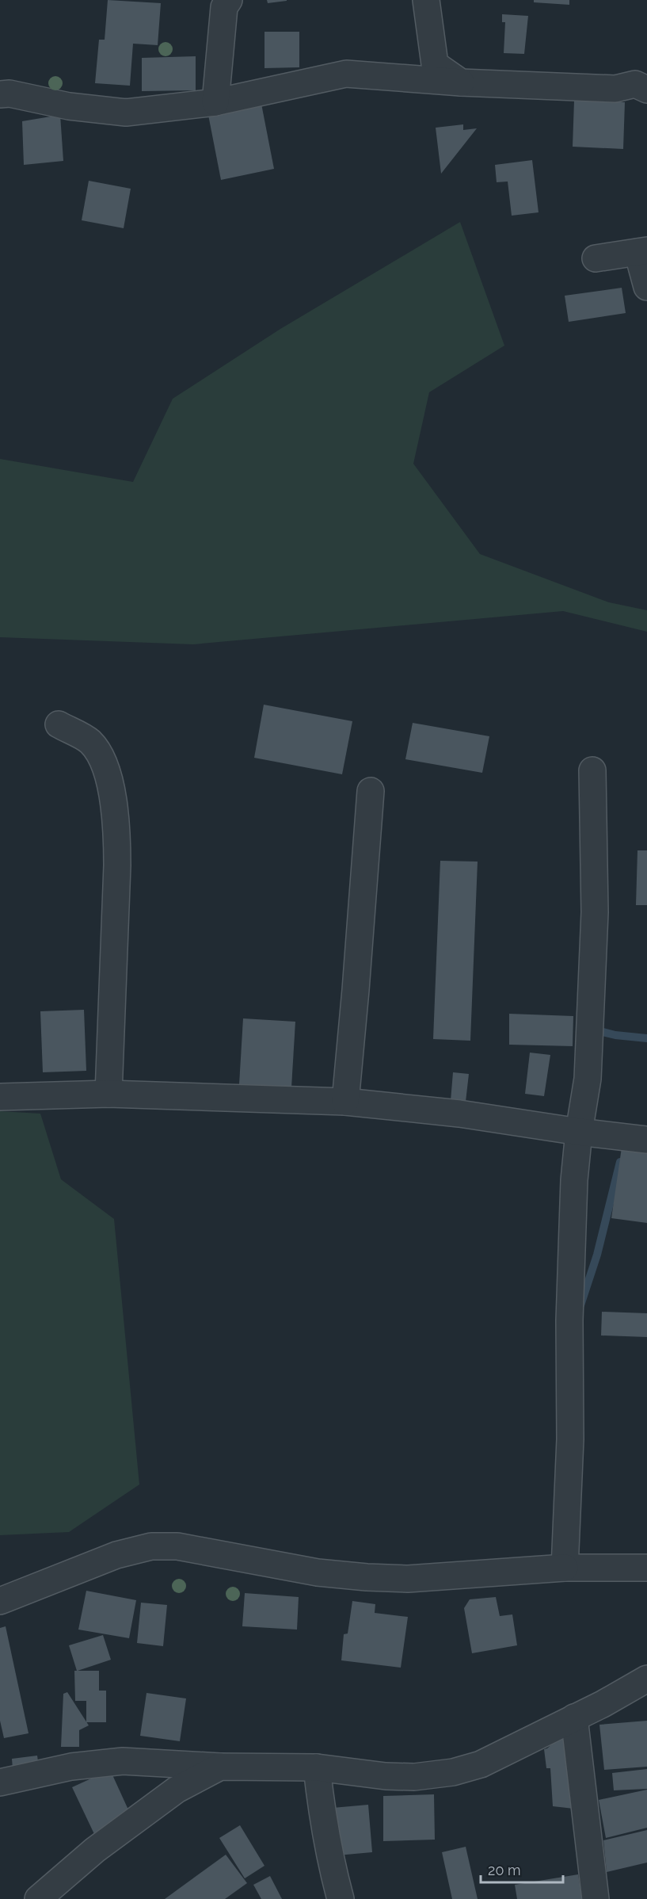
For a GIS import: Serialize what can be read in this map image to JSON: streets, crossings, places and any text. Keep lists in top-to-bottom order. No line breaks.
{"scale_bar":"20 m"}
